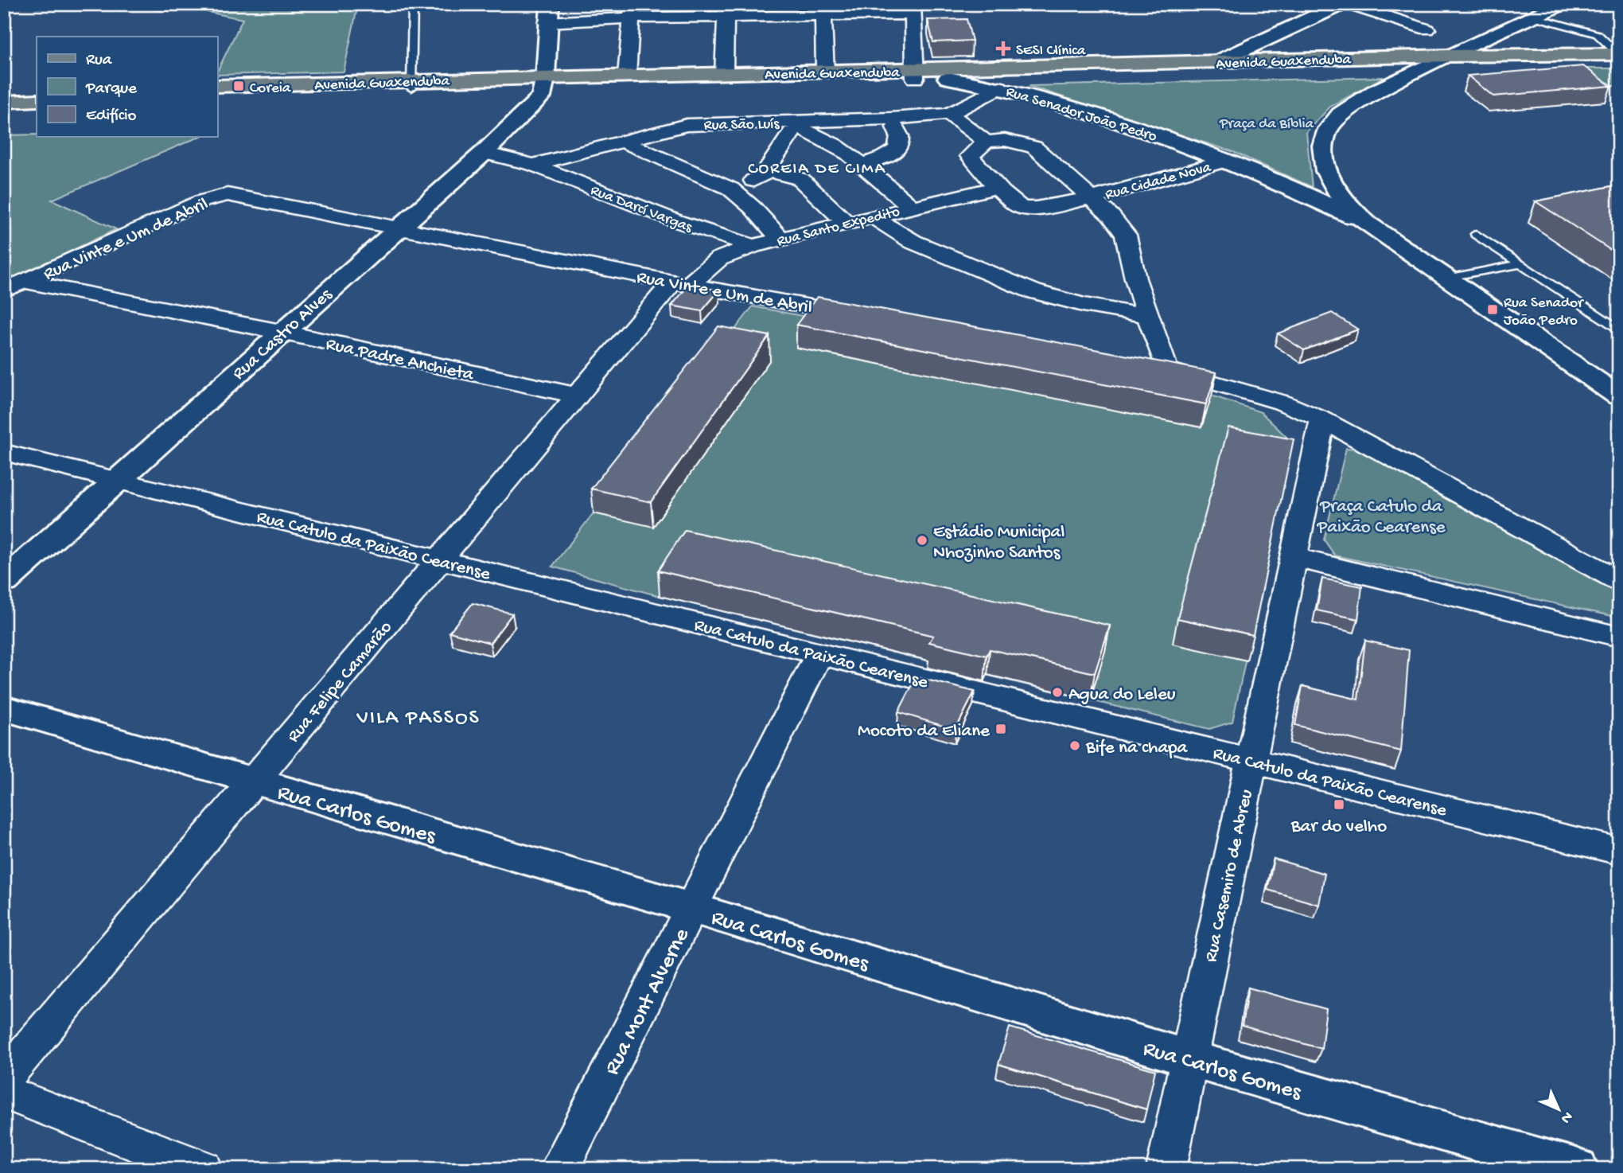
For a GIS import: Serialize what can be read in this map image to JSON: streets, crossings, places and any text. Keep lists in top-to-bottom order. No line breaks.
{"streets":{"main road":["Avenida Guaxenduba"],"street":["Rua Senador João Pedro","Rua São Luís","Rua Cidade Nova","Rua Darcí Vargas","Rua Santo Expedito","Rua Vinte e Um de Abril","Rua Castro Alves","Rua Padre Anchieta","Rua Catulo da Paixão Cearense","Rua Felipe Camarão","Rua Carlos Gomes","Rua Casemiro de Abreu","Rua Mont Alverne"]},"crossings":[["Avenida Guaxenduba","Rua Senador João Pedro"],["Avenida Guaxenduba","Rua Castro Alves"],["Rua Senador João Pedro","Rua São Luís"],["Rua Senador João Pedro","Rua Cidade Nova"],["Rua São Luís","Rua Darcí Vargas"],["Rua São Luís","Rua Castro Alves"],["Rua Cidade Nova","Rua Santo Expedito"],["Rua Darcí Vargas","Rua Santo Expedito"],["Rua Santo Expedito","Rua Vinte e Um de Abril"],["Rua Santo Expedito","Rua Felipe Camarão"],["Rua Vinte e Um de Abril","Rua Castro Alves"],["Rua Vinte e Um de Abril","Rua Padre Anchieta"],["Rua Vinte e Um de Abril","Rua Felipe Camarão"],["Rua Castro Alves","Rua Padre Anchieta"],["Rua Castro Alves","Rua Catulo da Paixão Cearense"],["Rua Padre Anchieta","Rua Felipe Camarão"],["Rua Catulo da Paixão Cearense","Rua Felipe Camarão"],["Rua Catulo da Paixão Cearense","Rua Casemiro de Abreu"],["Rua Catulo da Paixão Cearense","Rua Mont Alverne"],["Rua Felipe Camarão","Rua Carlos Gomes"],["Rua Carlos Gomes","Rua Casemiro de Abreu"],["Rua Carlos Gomes","Rua Mont Alverne"]],"districts":["COREIA DE CIMA","VILA PASSOS"],"parks":["Praça da Bíblia","Praça Catulo da Paixão Cearense"],"places":{"health":["SESI Clínica"],"transit":["Coreia","Rua Senador João Pedro","Mocoto da Eliane","Bar do velho"],"other":["Estádio Municipal Nhozinho Santos","Agua do Leleu","Bife na chapa"]},"legend":["Rua","Parque","Edifício"],"north":"bottom right"}
